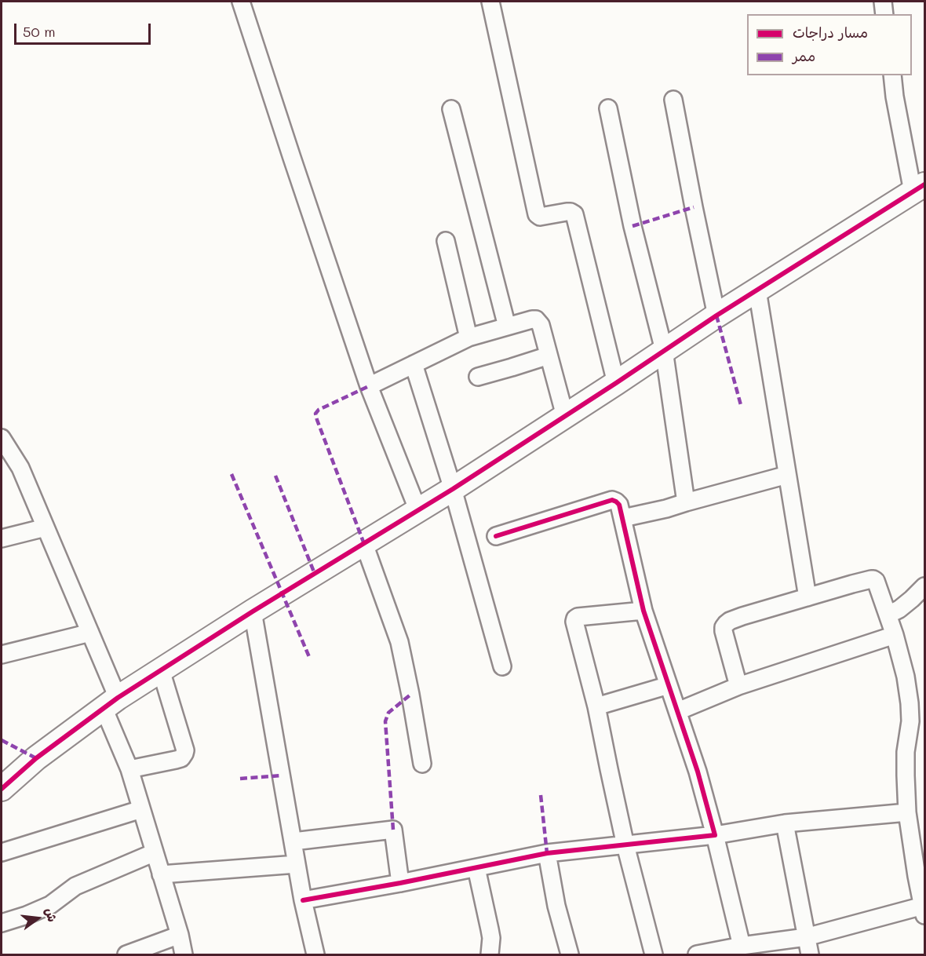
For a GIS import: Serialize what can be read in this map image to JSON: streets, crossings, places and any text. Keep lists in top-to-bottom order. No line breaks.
{"legend":["مسار دراجات","ممر"],"scale_bar":"50 m","north":"right"}
